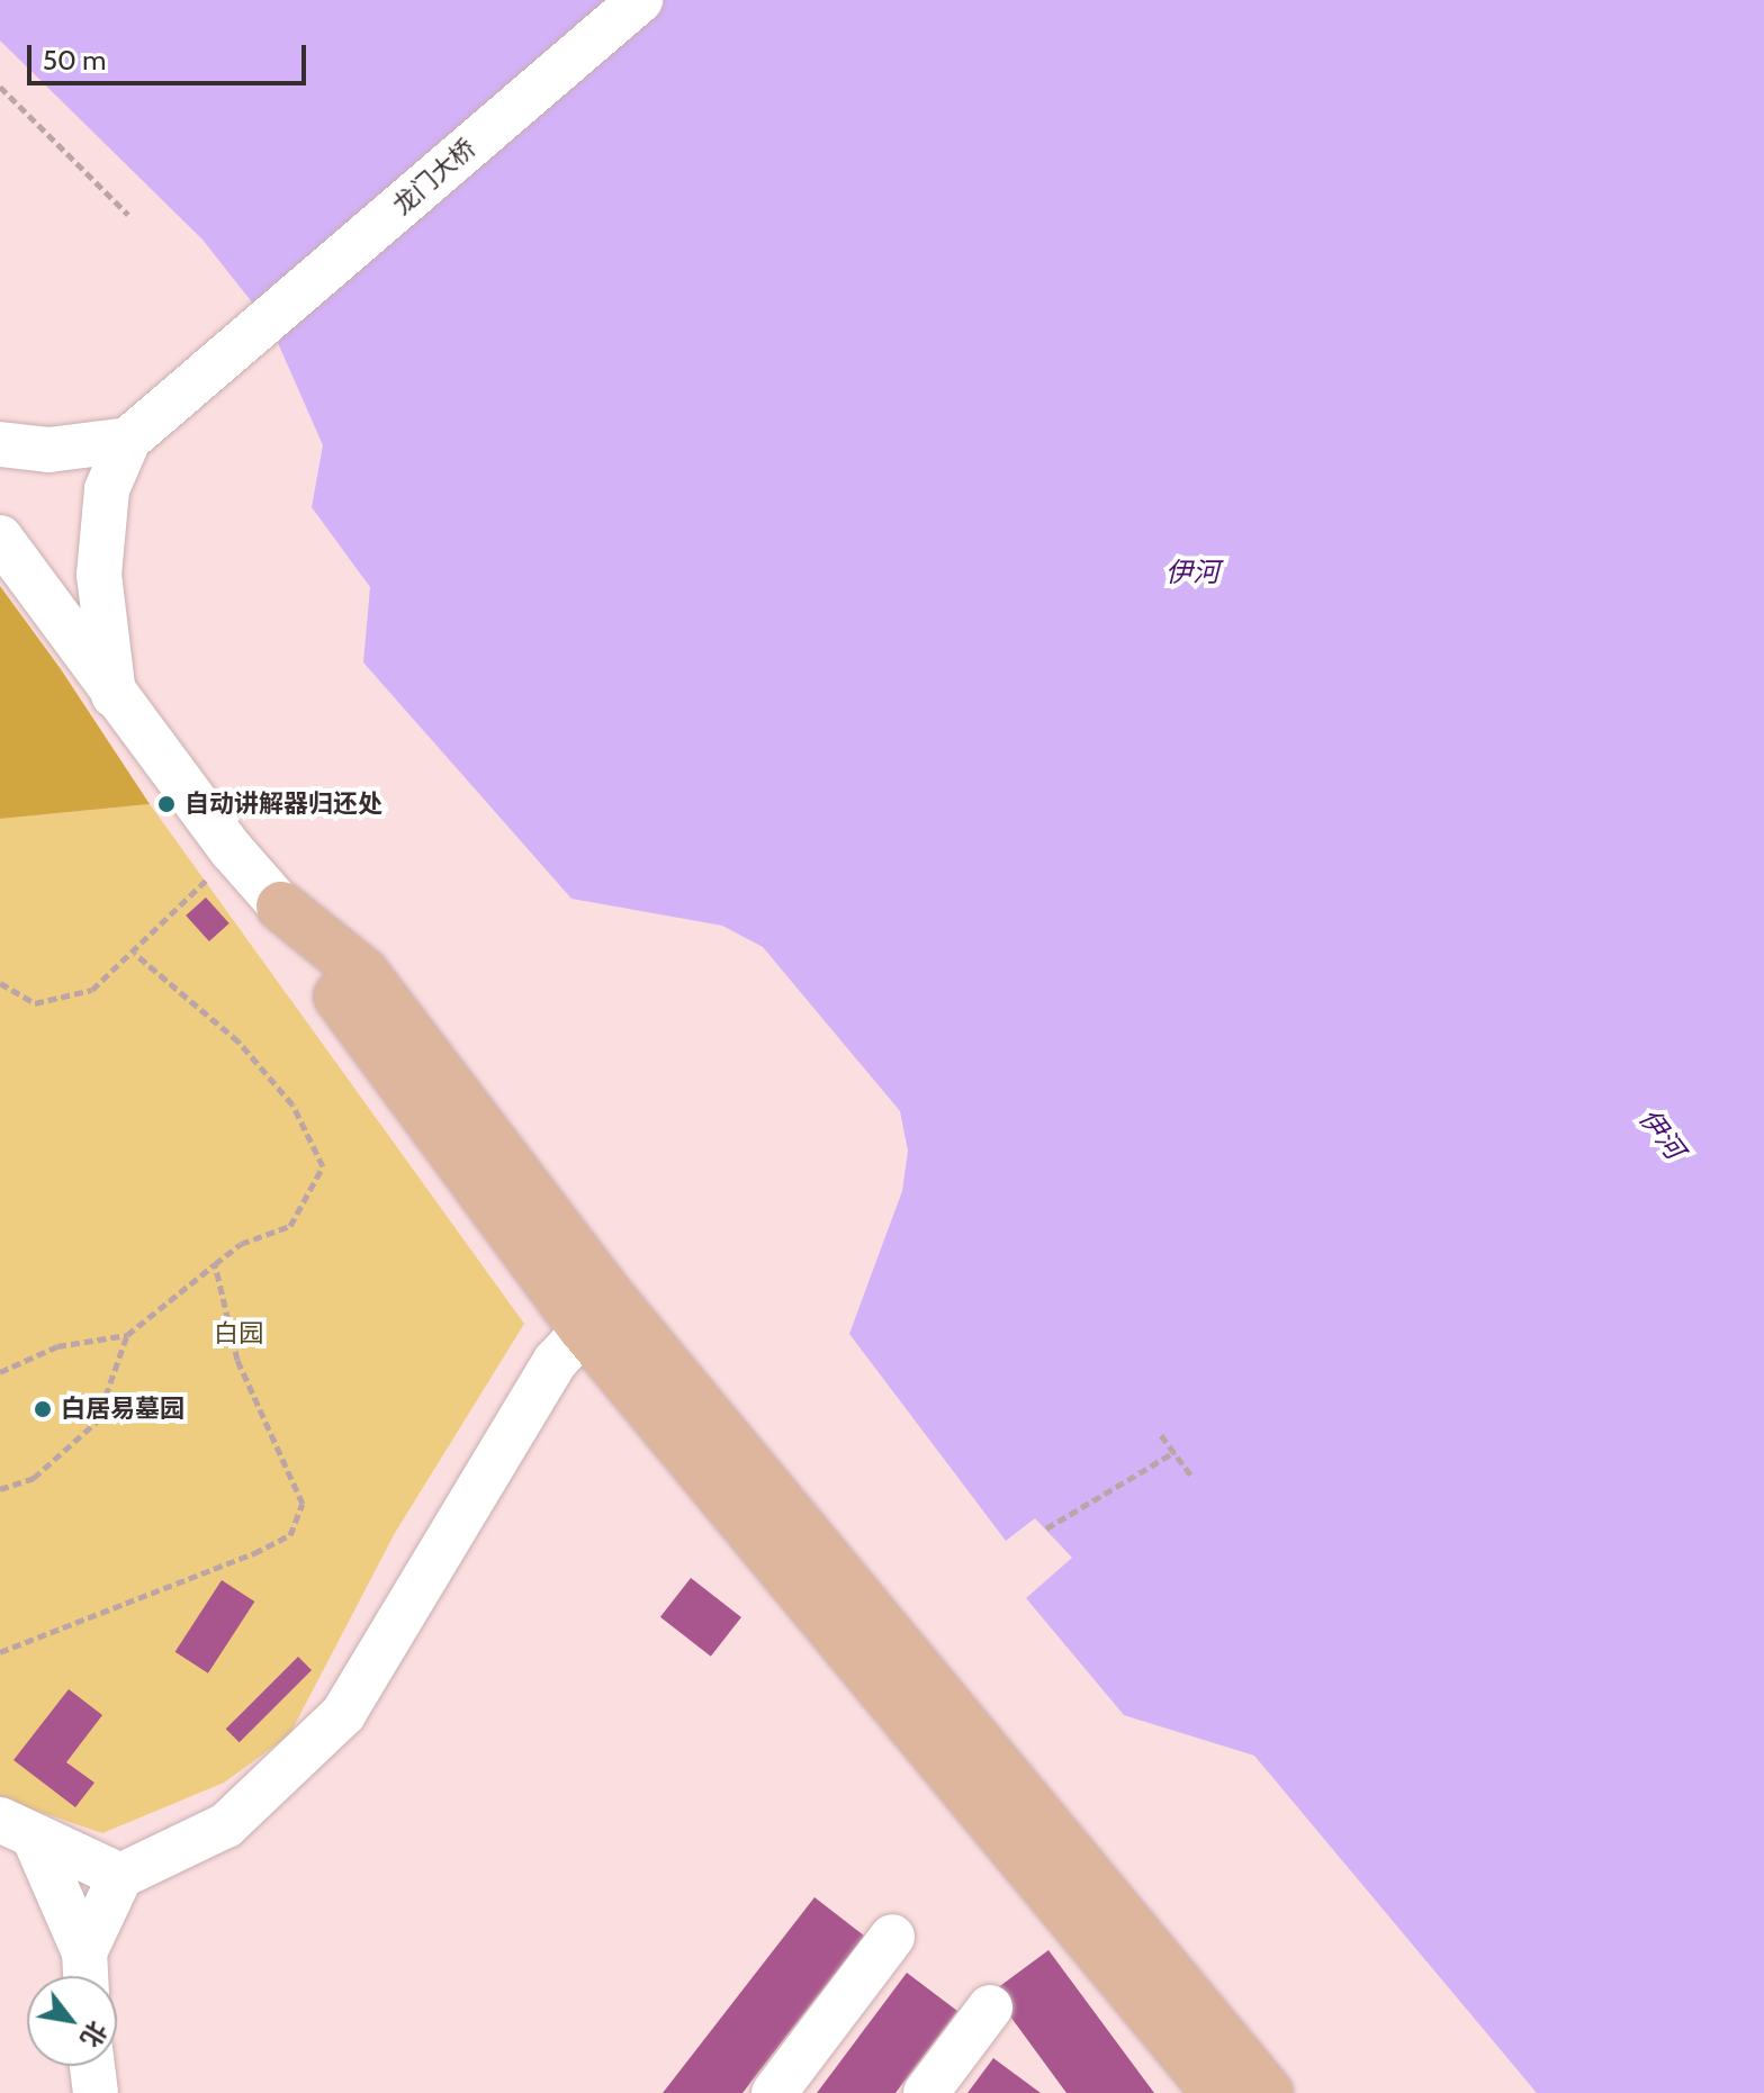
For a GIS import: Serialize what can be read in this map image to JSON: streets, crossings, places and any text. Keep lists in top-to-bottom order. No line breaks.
{"streets":{"street":["龙门大桥"]},"water":["伊河"],"parks":["白园"],"places":["自动讲解器归还处","白居易墓园"],"scale_bar":"50 m","north":"bottom right"}
